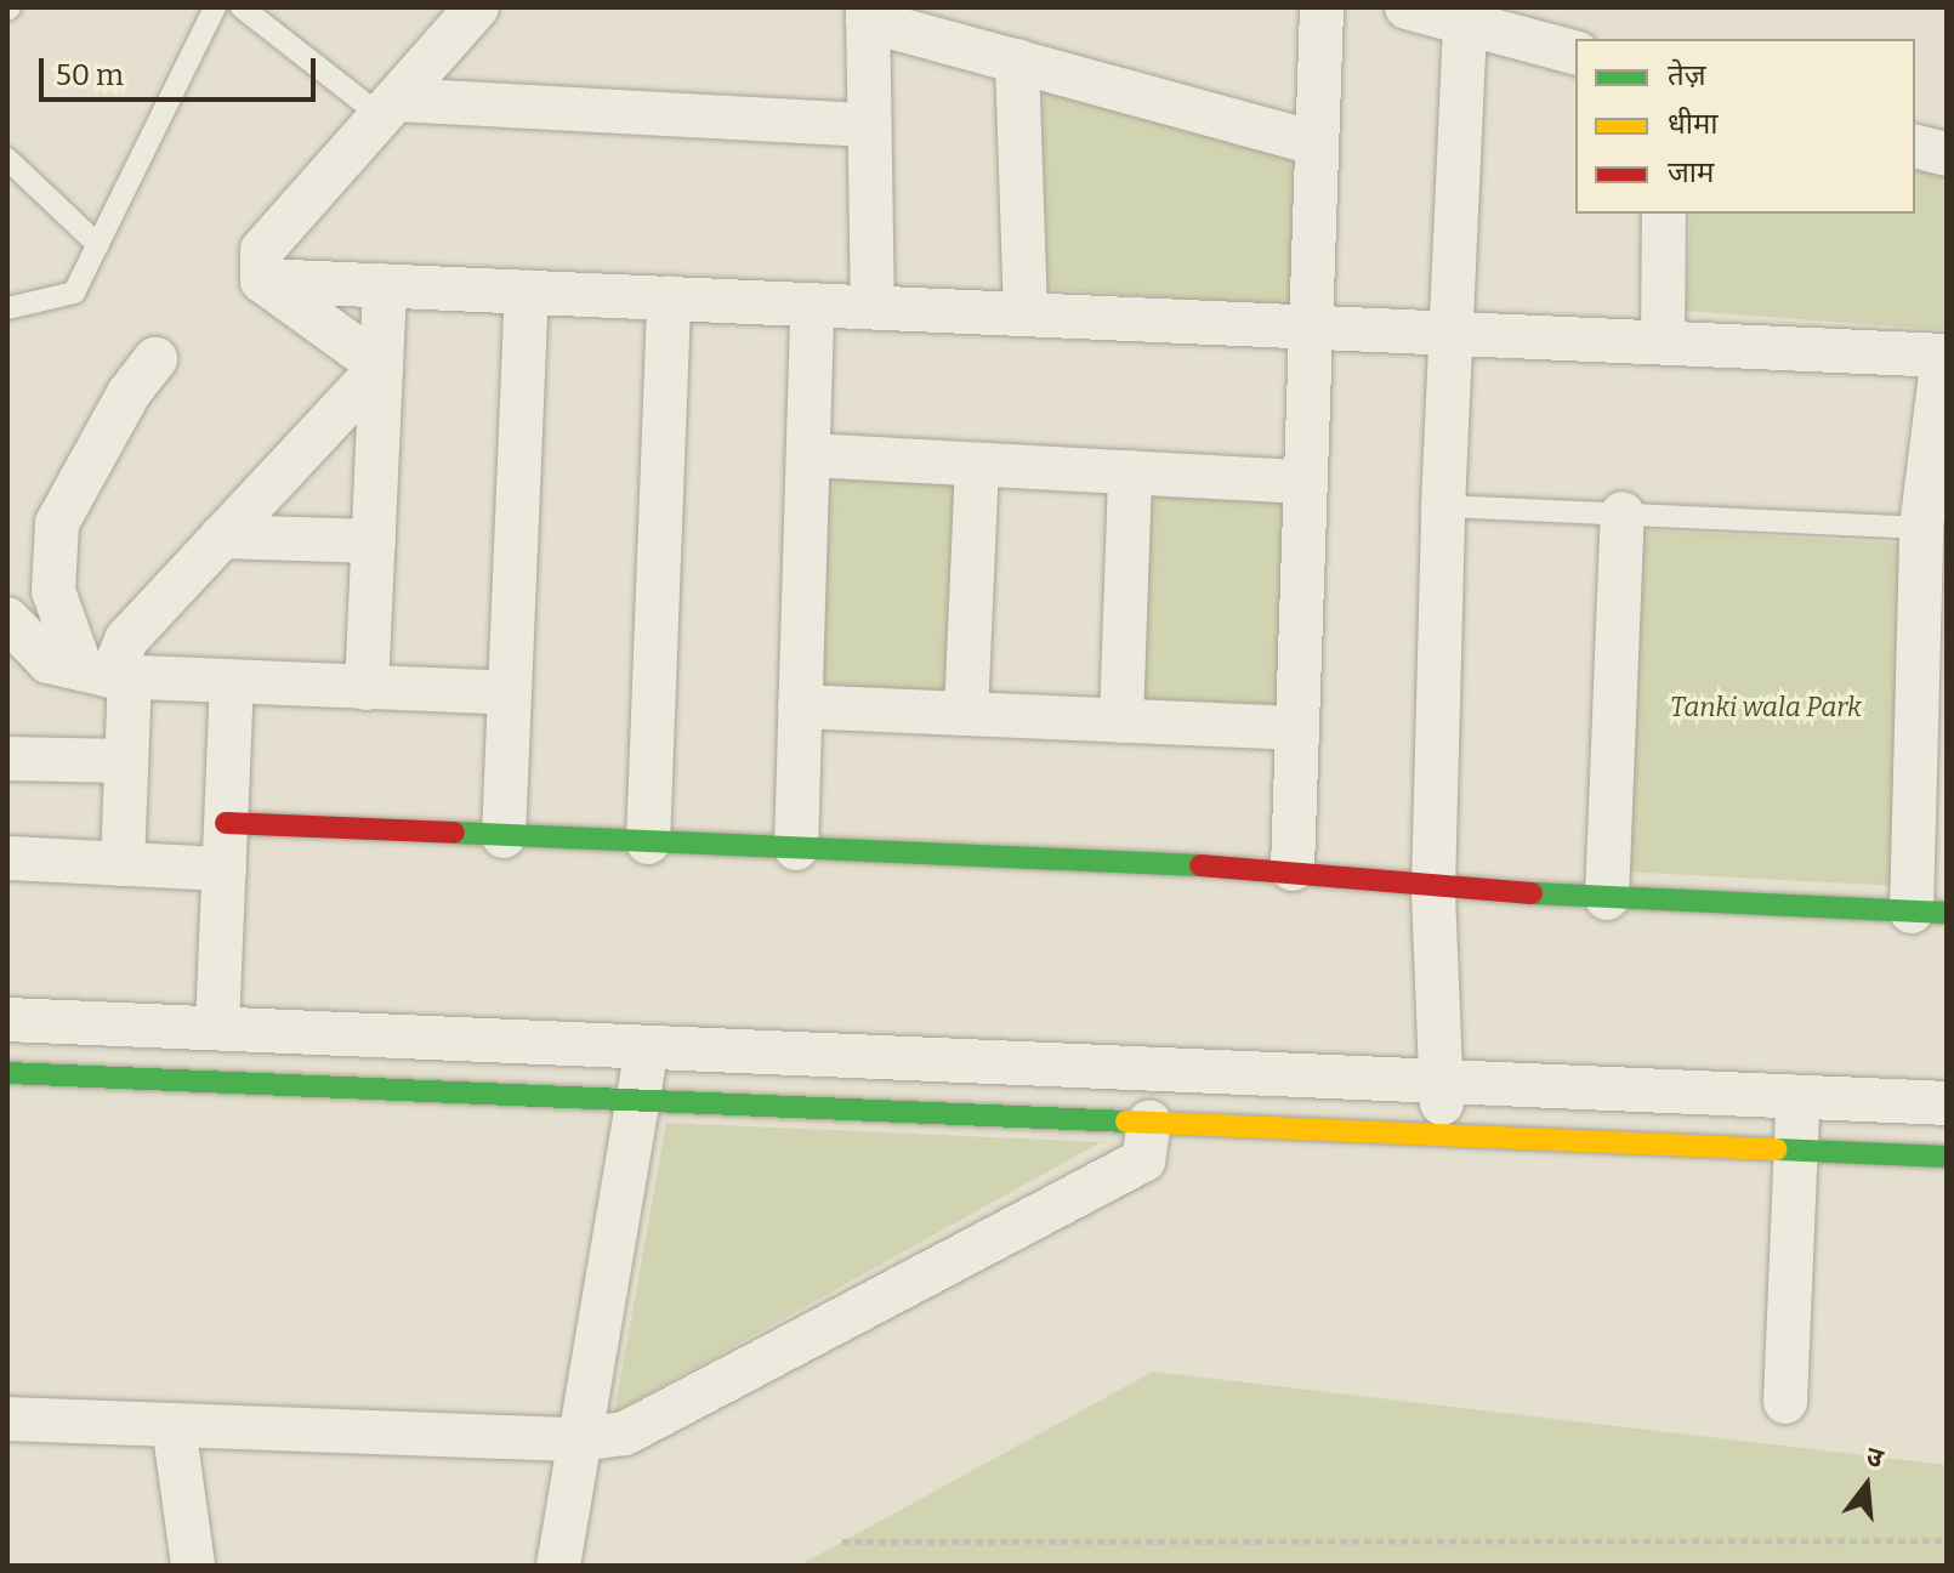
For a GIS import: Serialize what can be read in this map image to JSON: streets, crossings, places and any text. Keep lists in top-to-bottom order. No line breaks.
{"parks":["Tanki wala Park"],"legend":["तेज़","धीमा","जाम"],"scale_bar":"50 m","north":"top"}
